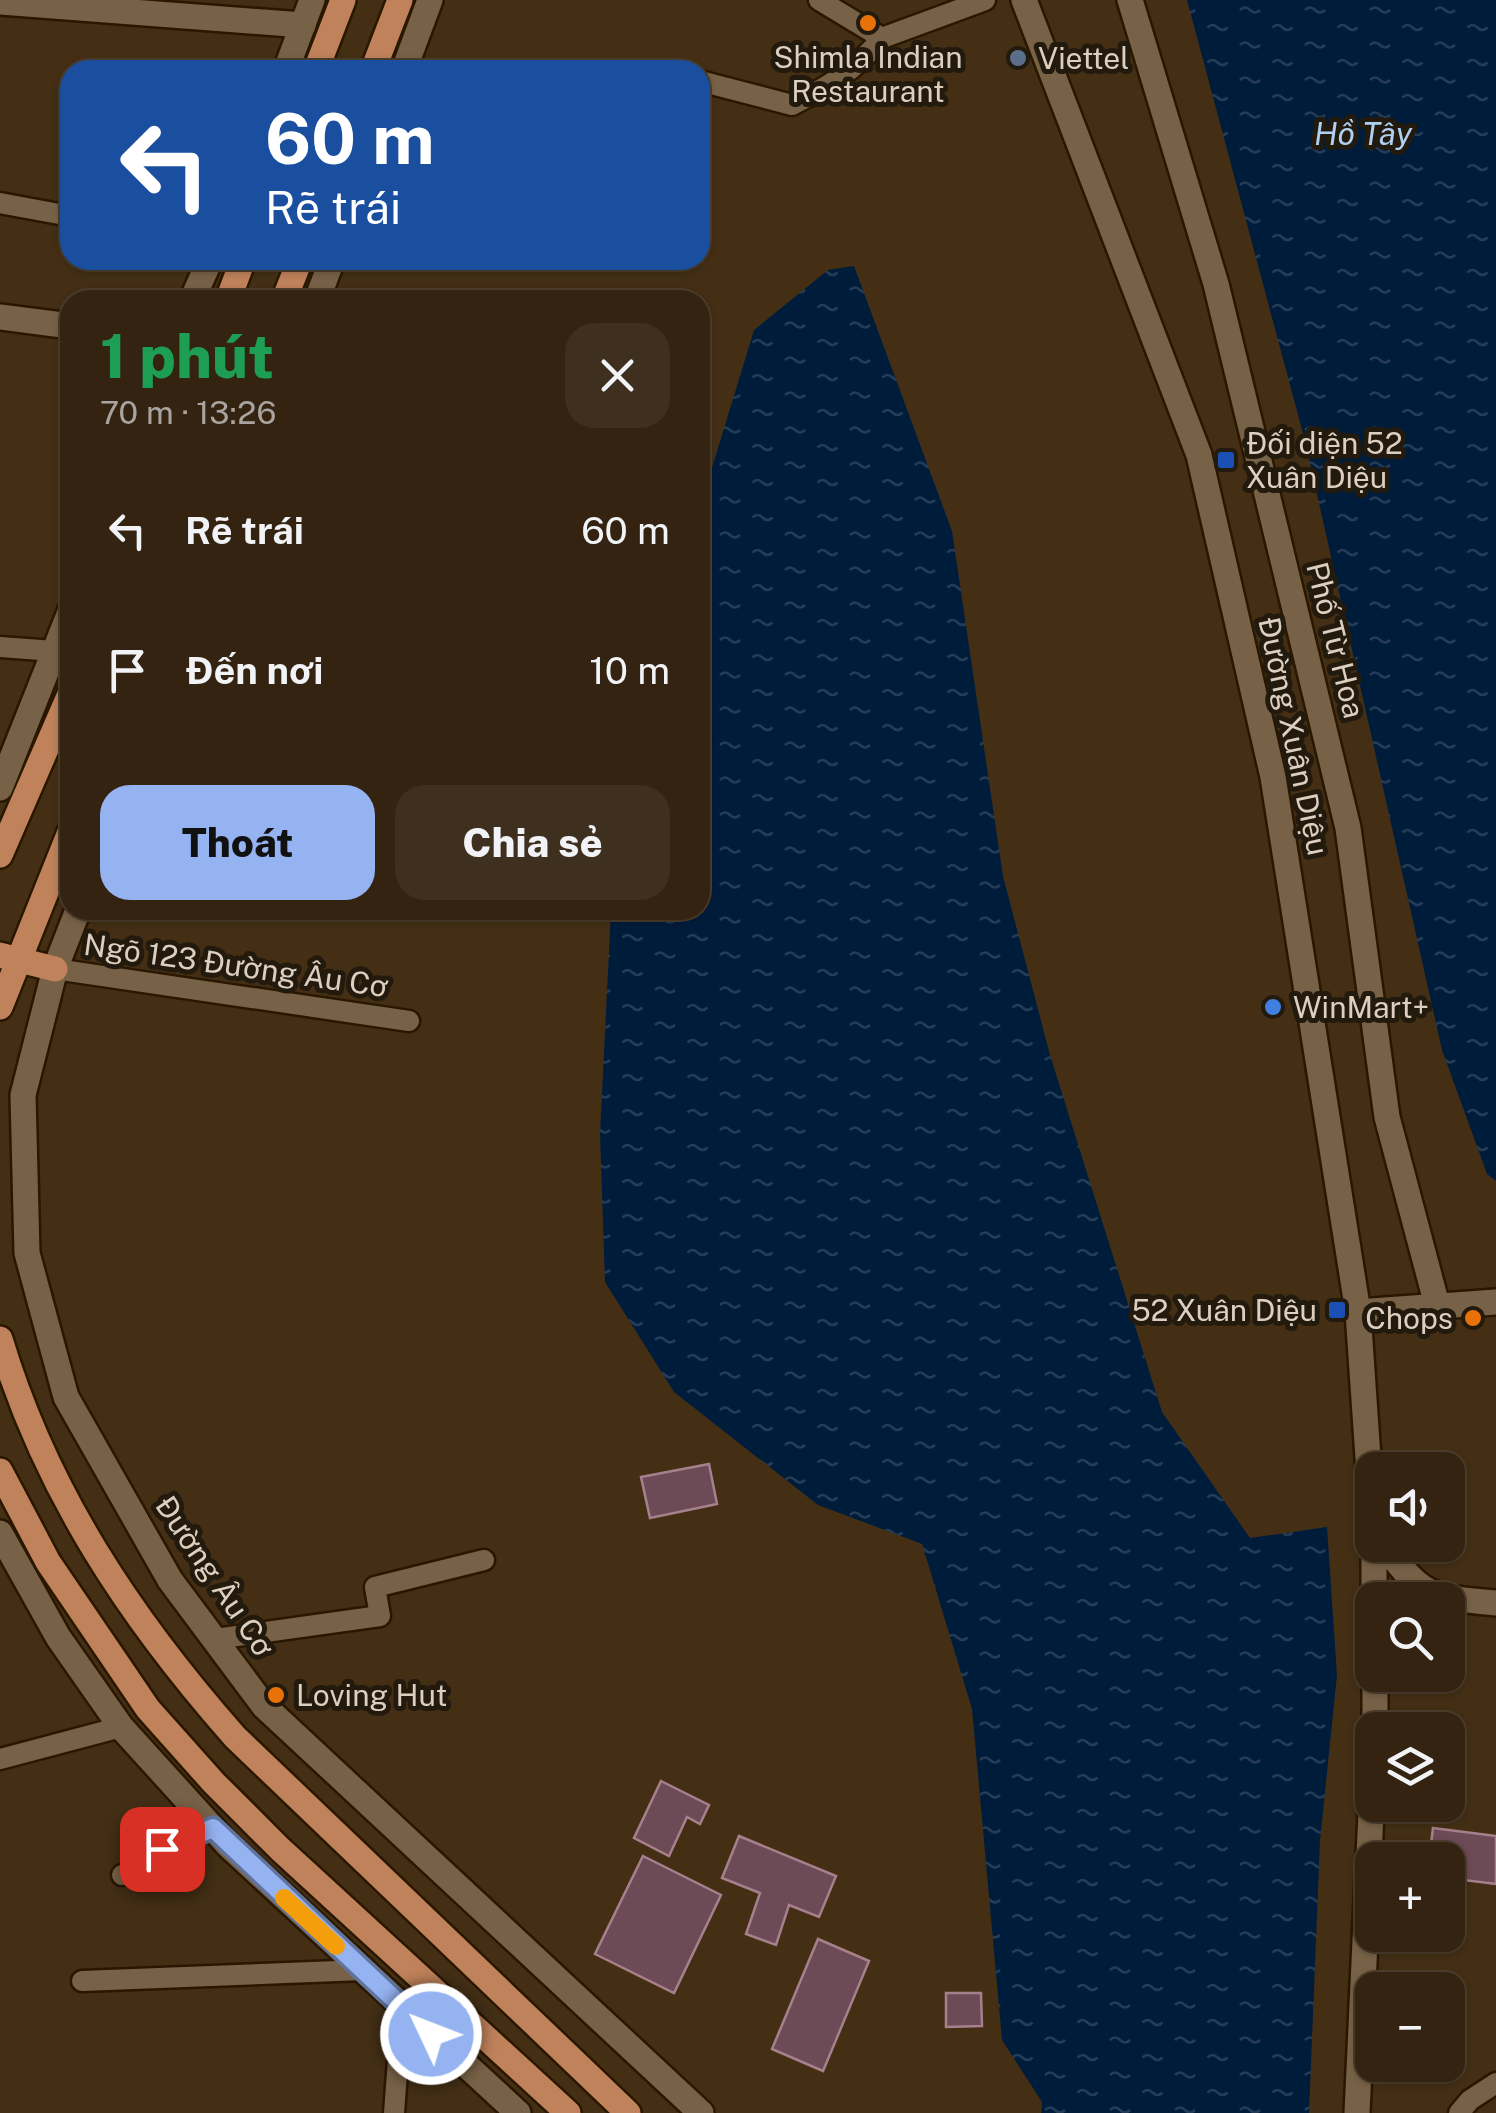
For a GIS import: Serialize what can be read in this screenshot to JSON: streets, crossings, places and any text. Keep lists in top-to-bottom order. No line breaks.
{"streets":{"street":["Phố Từ Hoa","Đường Xuân Diệu","Đường Âu Cơ"],"lane":["Ngõ 123 Đường Âu Cơ"]},"crossings":[["Ngõ 123 Đường Âu Cơ","Đường Âu Cơ"]],"water":["Hồ Tây"],"places":{"other":["Shimla Indian Restaurant","Viettel","WinMart+","Chops","Loving Hut"],"transit":["Đối diện 52 Xuân Diệu","52 Xuân Diệu"]},"page":{"turn":["60 m","Rẽ trái"],"heading":["1 phút","70 m · 13:26"],"list":[{"name":"Rẽ trái","value":"60 m"},{"name":"Đến nơi","value":"10 m"}],"buttons":["Thoát","Chia sẻ"],"map_buttons":["+","−"]}}
